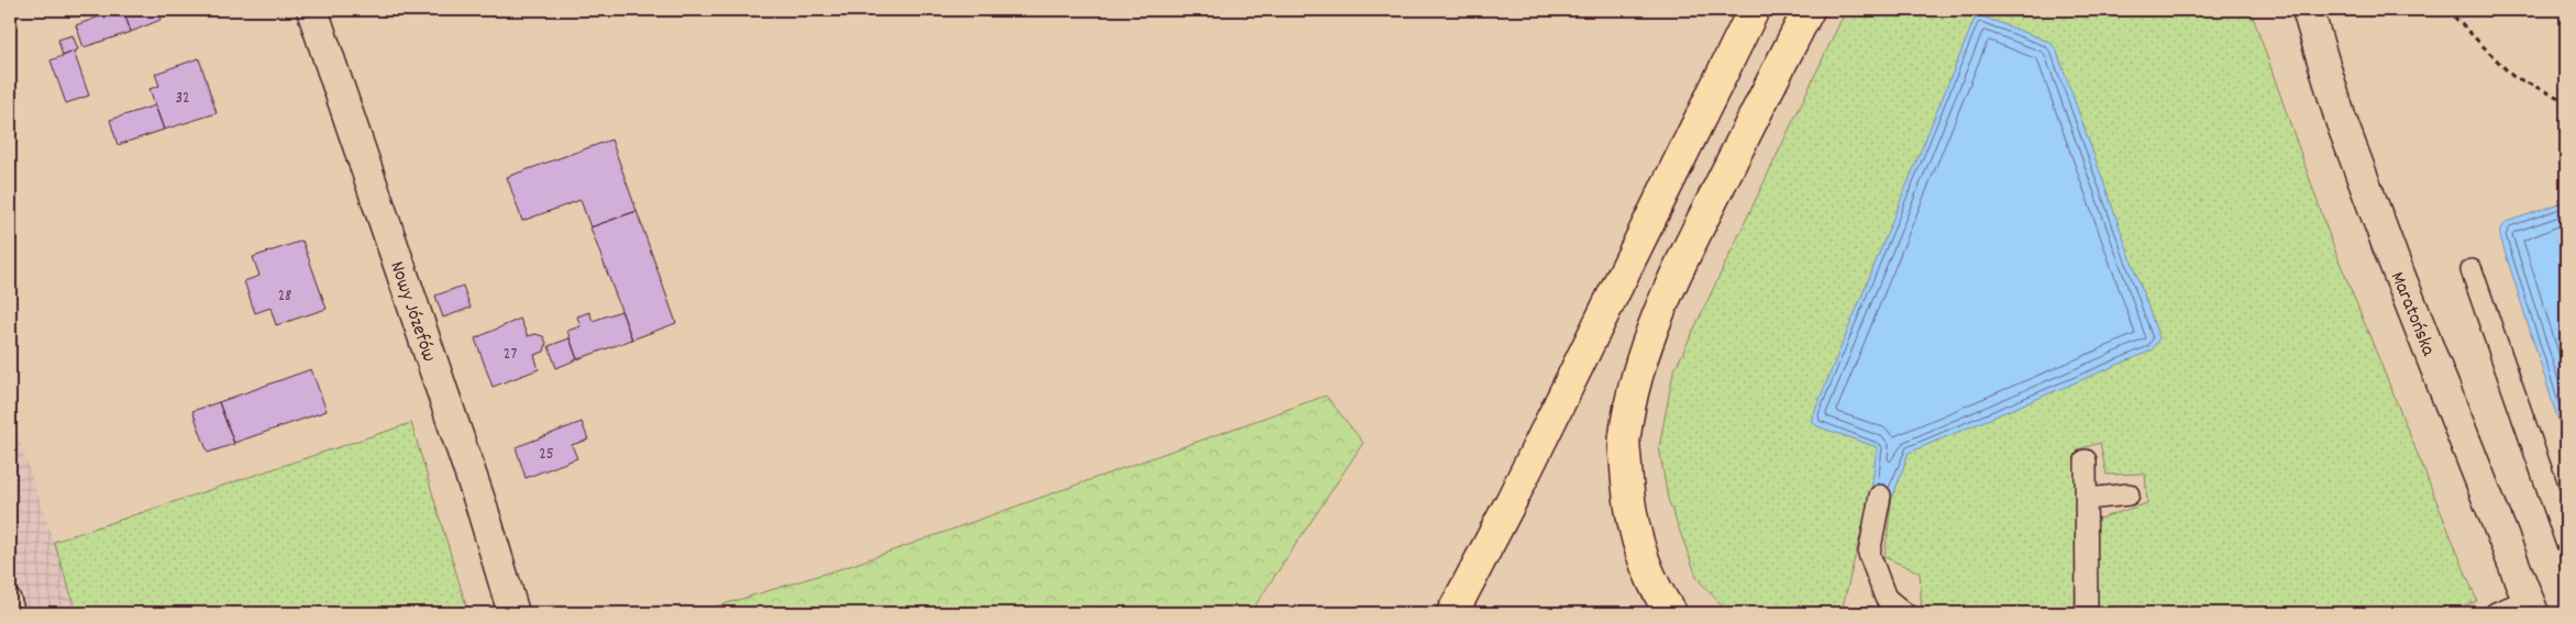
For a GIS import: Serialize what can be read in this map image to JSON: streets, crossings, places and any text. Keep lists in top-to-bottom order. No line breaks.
{"streets":{"street":["Nowy Józefów","Maratońska"]},"house_numbers":["32","28","27","25"]}
